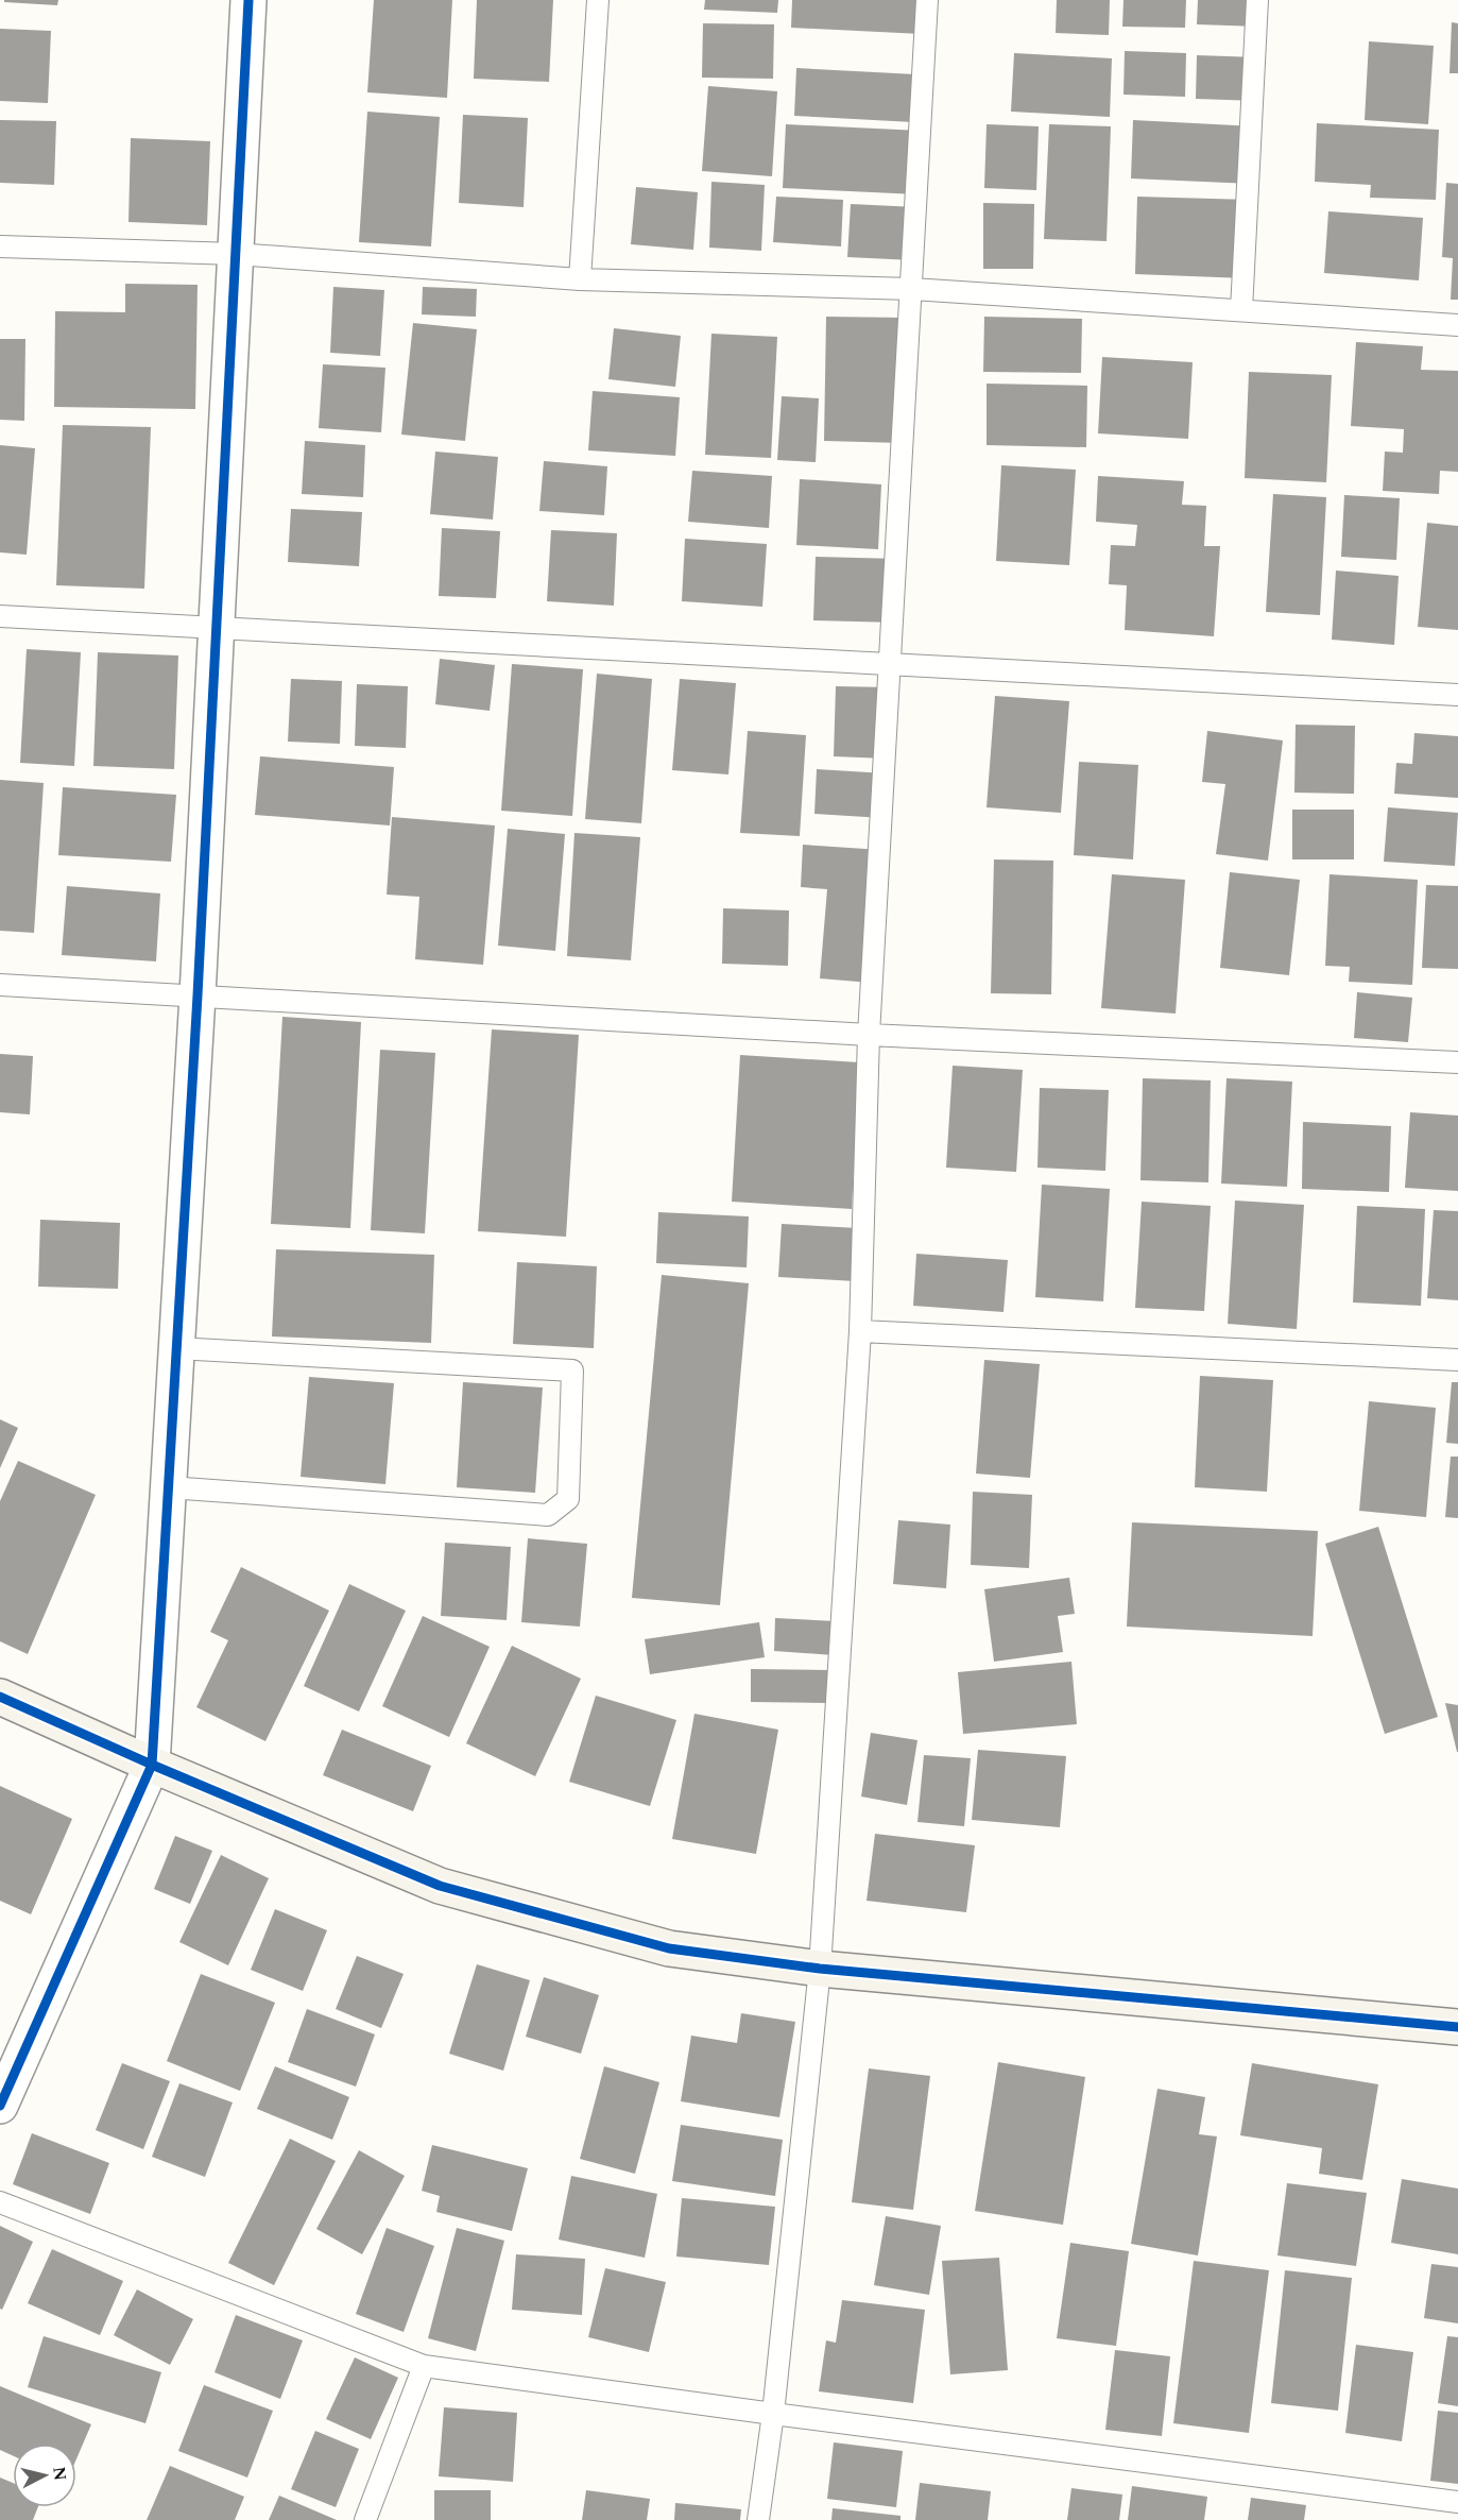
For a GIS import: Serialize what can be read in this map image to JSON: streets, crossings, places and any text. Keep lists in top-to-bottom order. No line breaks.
{"north":"right"}
